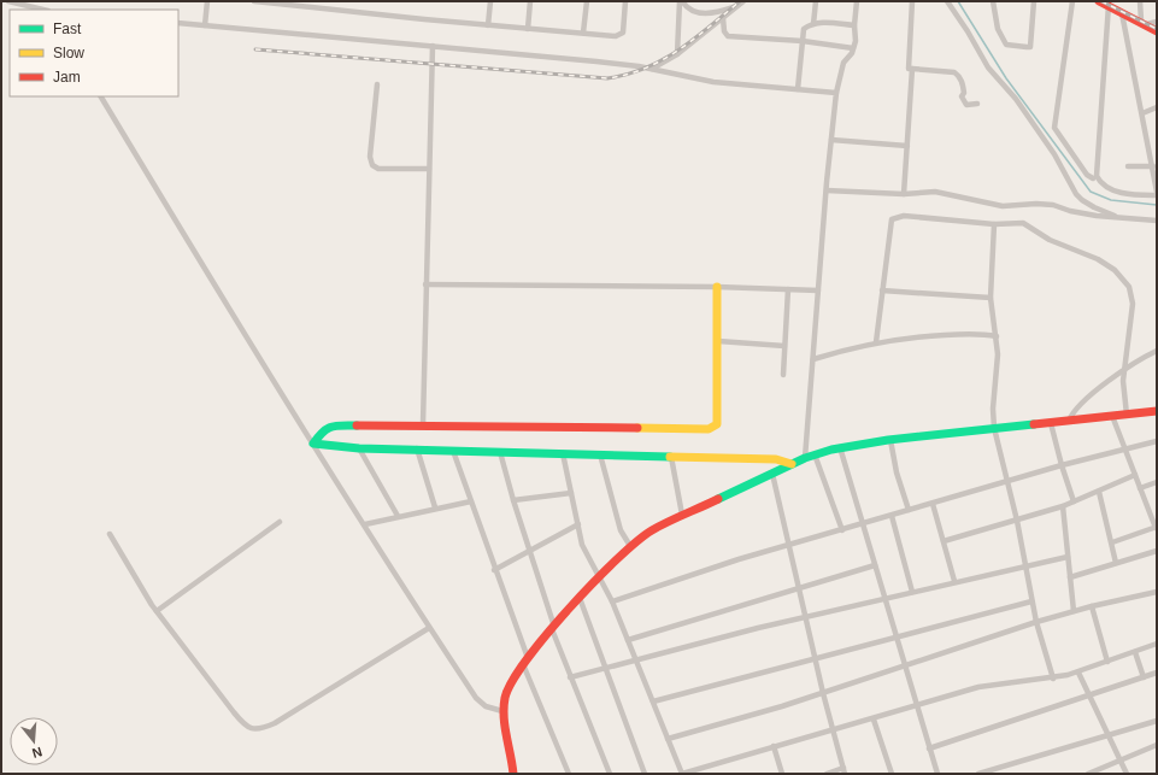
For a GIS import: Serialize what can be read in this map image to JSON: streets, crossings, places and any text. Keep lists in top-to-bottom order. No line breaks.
{"legend":["Fast","Slow","Jam"],"north":"bottom"}
